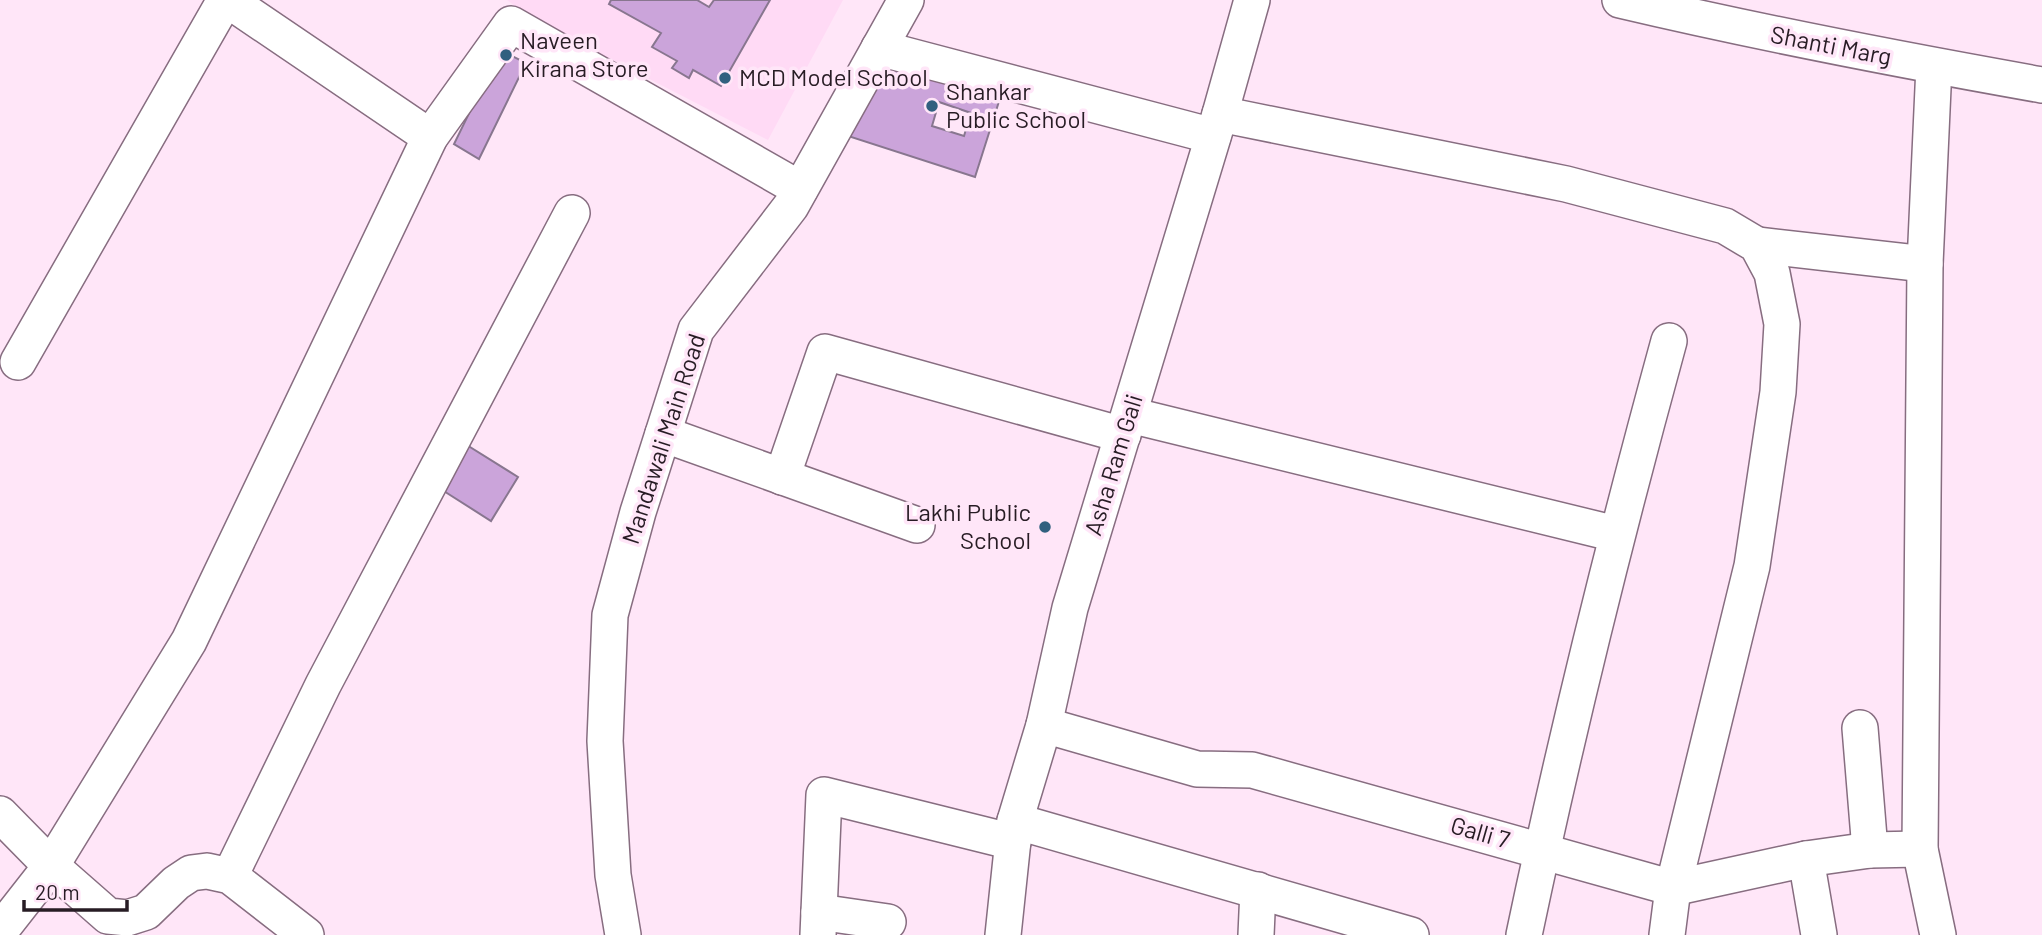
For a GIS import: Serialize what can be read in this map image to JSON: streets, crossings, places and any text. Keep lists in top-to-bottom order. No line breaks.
{"streets":{"street":["Shanti Marg","Mandawali Main Road","Asha Ram Gali","Galli 7"]},"crossings":[["Asha Ram Gali","Galli 7"]],"places":["Naveen Kirana Store","MCD Model School","Shankar Public School","Lakhi Public School"],"scale_bar":"20 m"}
